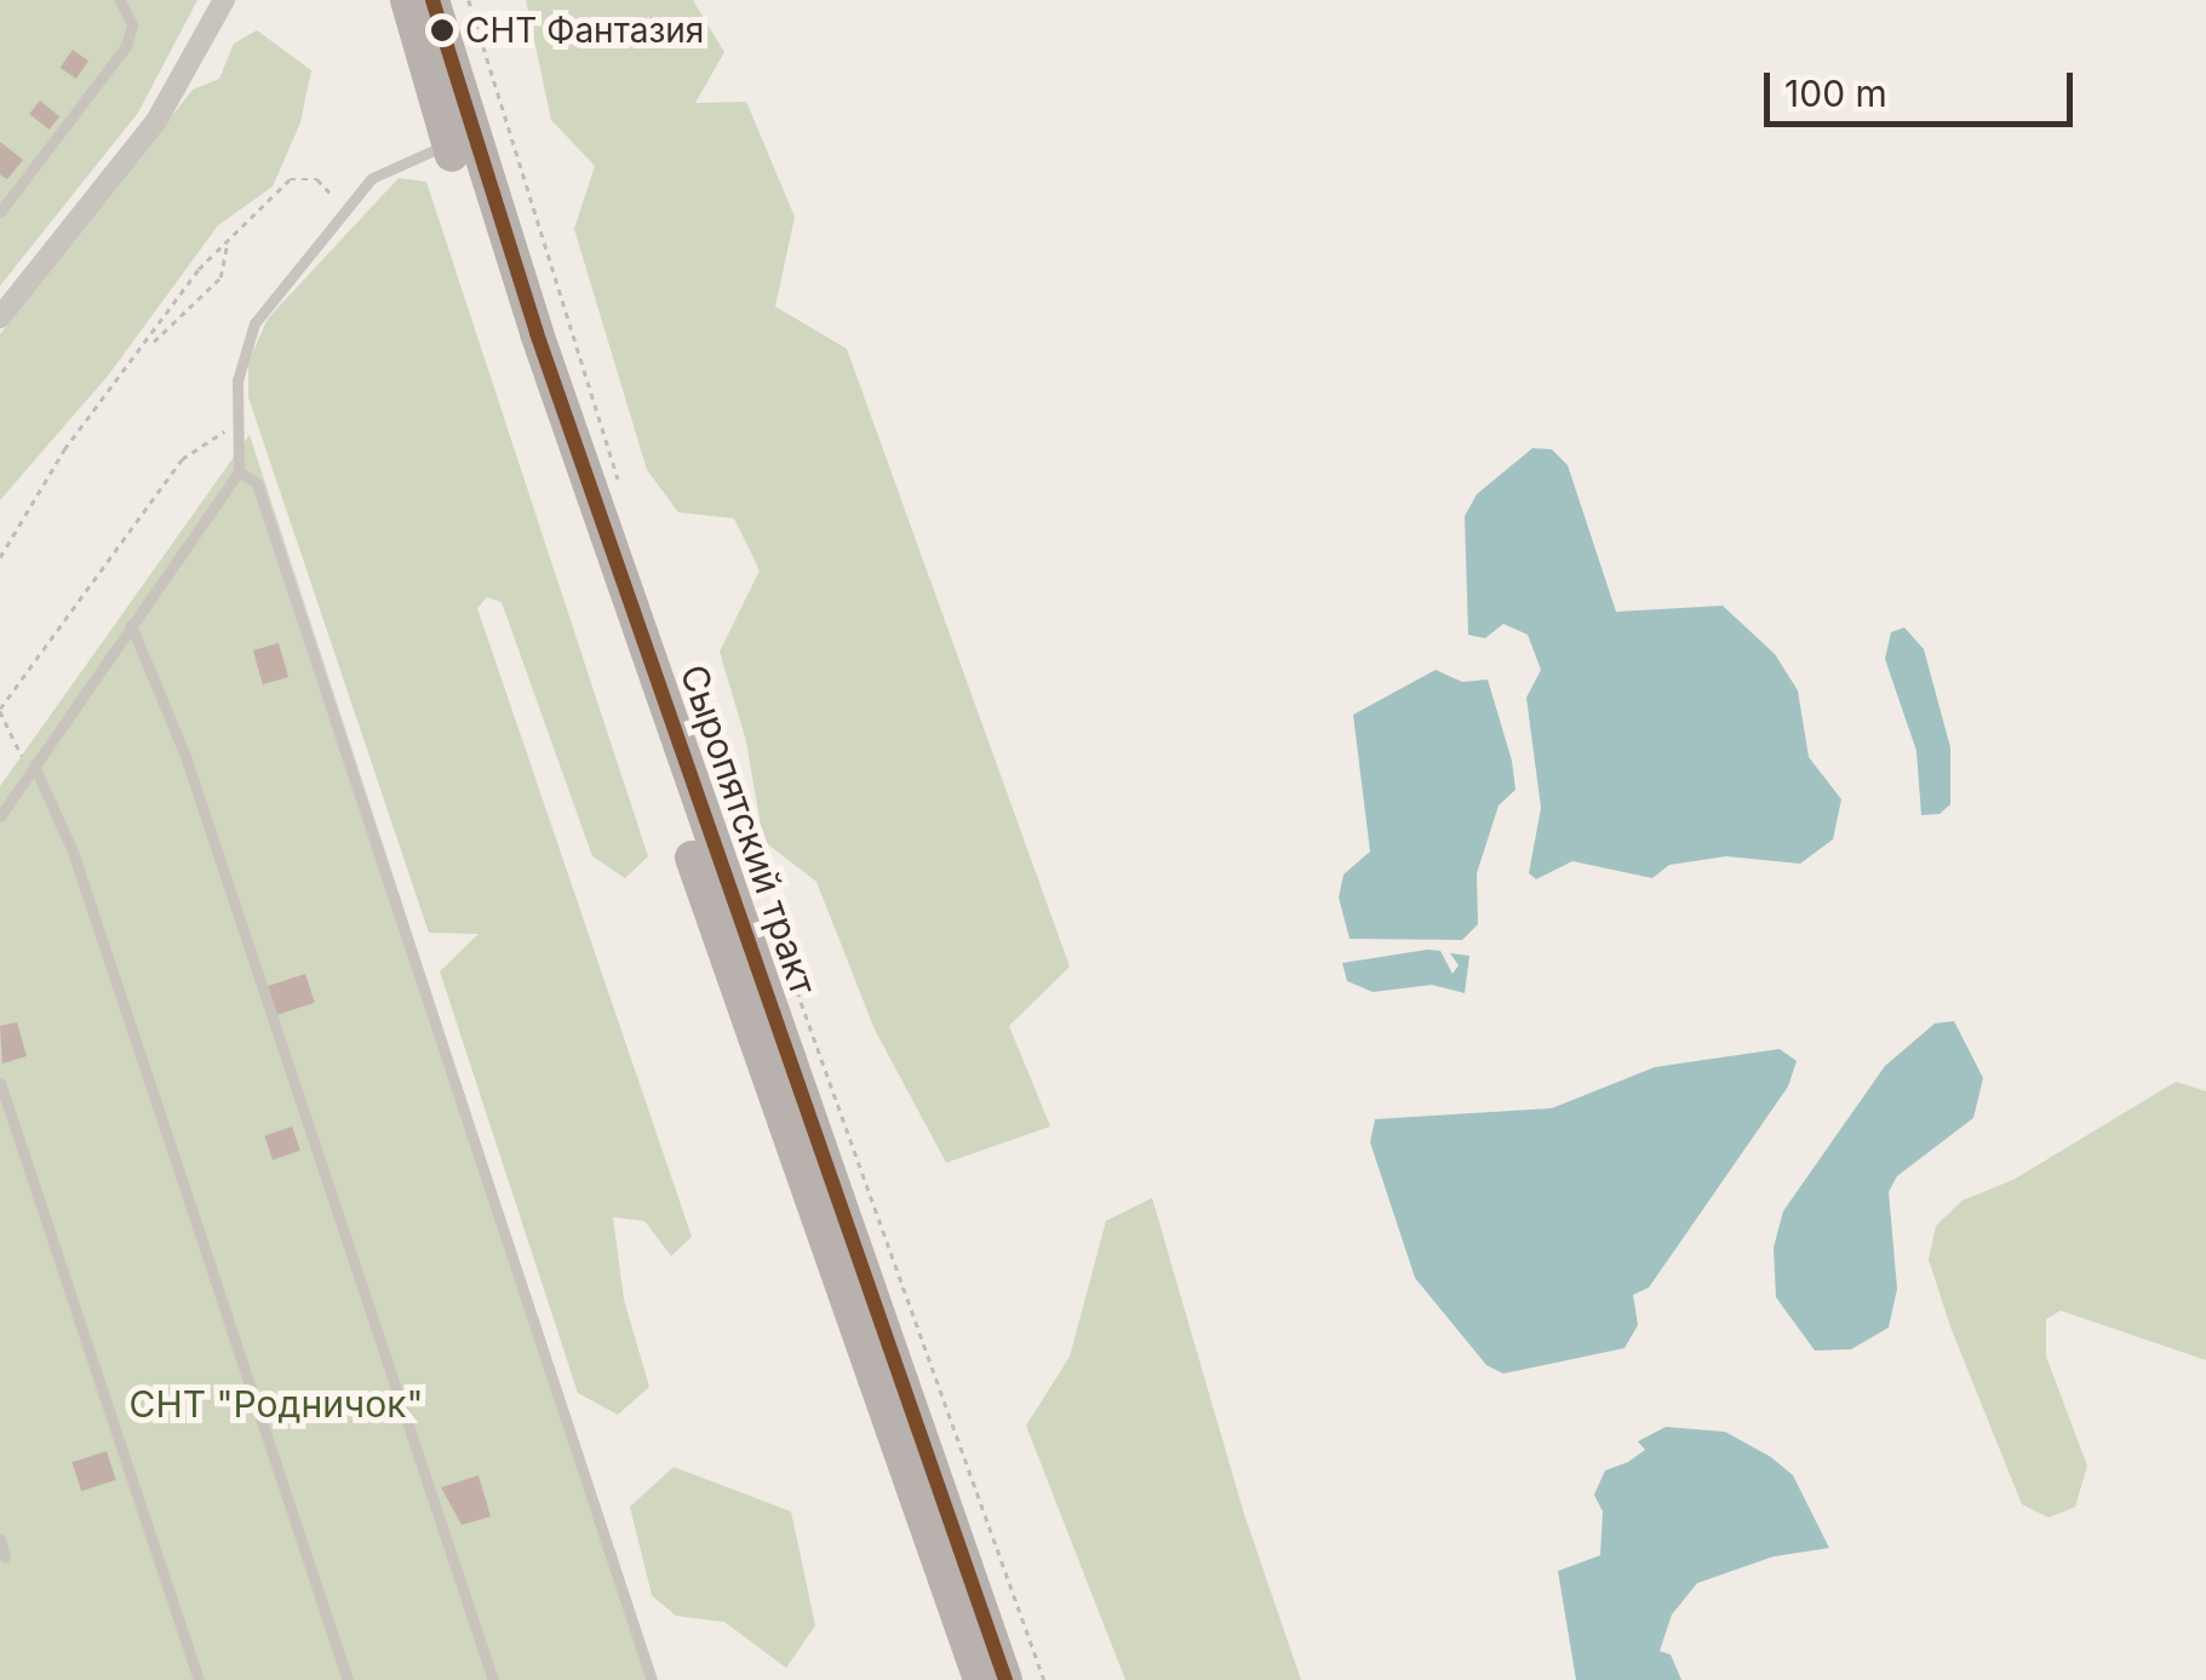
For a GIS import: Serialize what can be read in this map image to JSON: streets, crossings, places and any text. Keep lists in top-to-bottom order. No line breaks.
{"streets":{"main road":["Сыропятский тракт"]},"parks":["СНТ \"Родничок\""],"places":["СНТ Фантазия"],"scale_bar":"100 m"}
